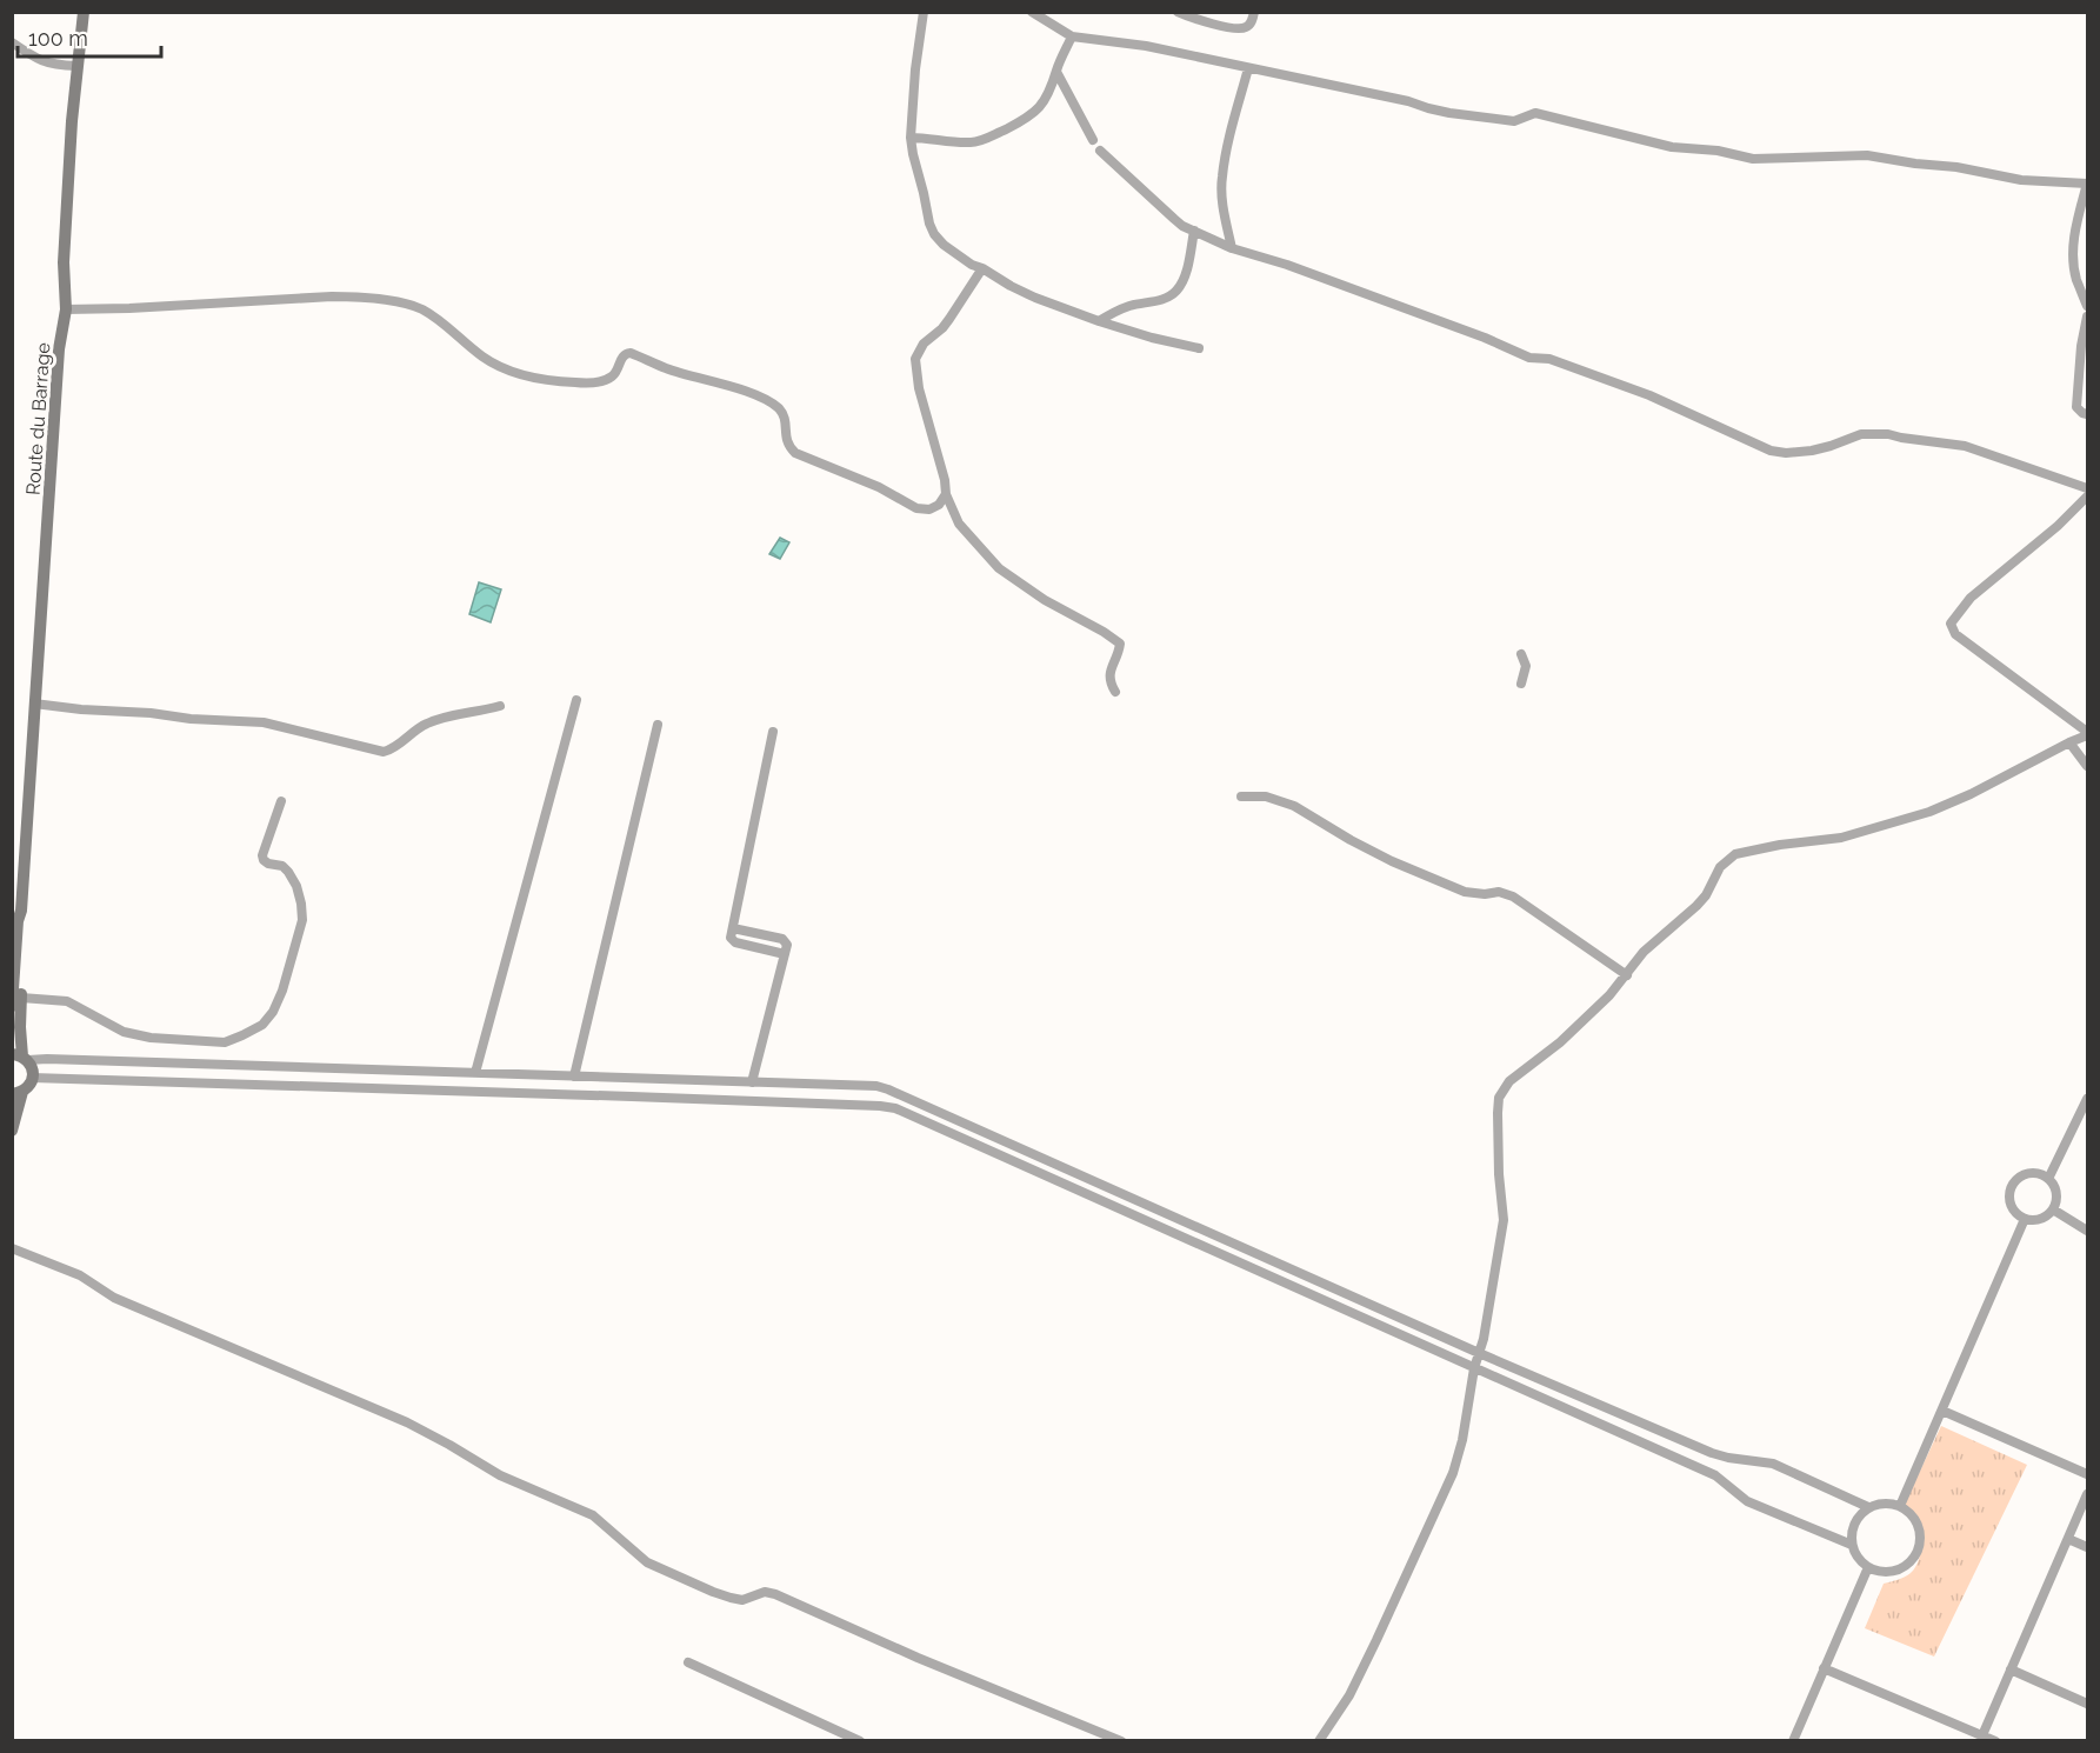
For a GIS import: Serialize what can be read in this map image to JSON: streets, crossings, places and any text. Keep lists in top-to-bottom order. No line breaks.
{"streets":{"main road":["Route du Barrage"]},"scale_bar":"100 m"}
